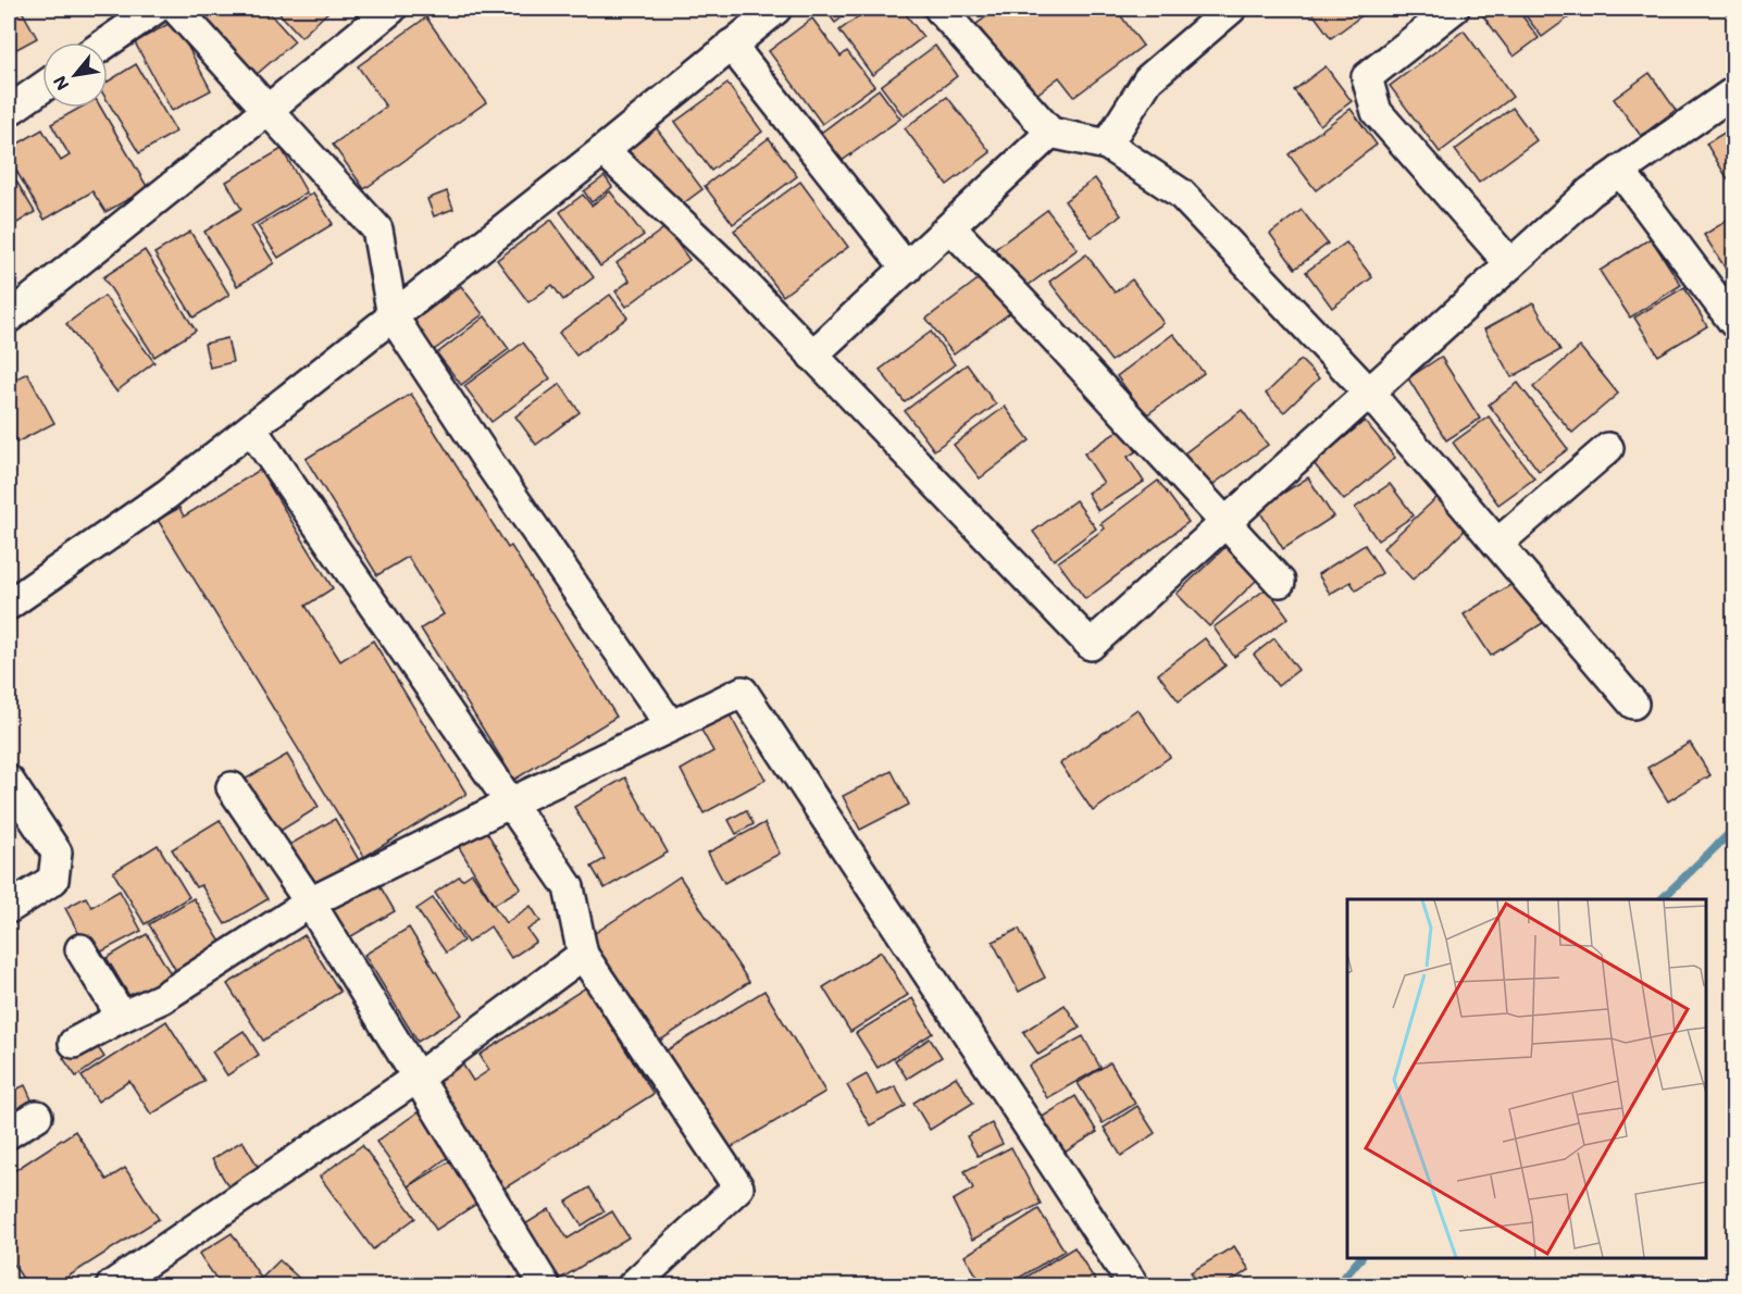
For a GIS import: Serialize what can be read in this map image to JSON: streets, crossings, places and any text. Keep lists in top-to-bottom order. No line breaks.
{"north":"bottom left"}
